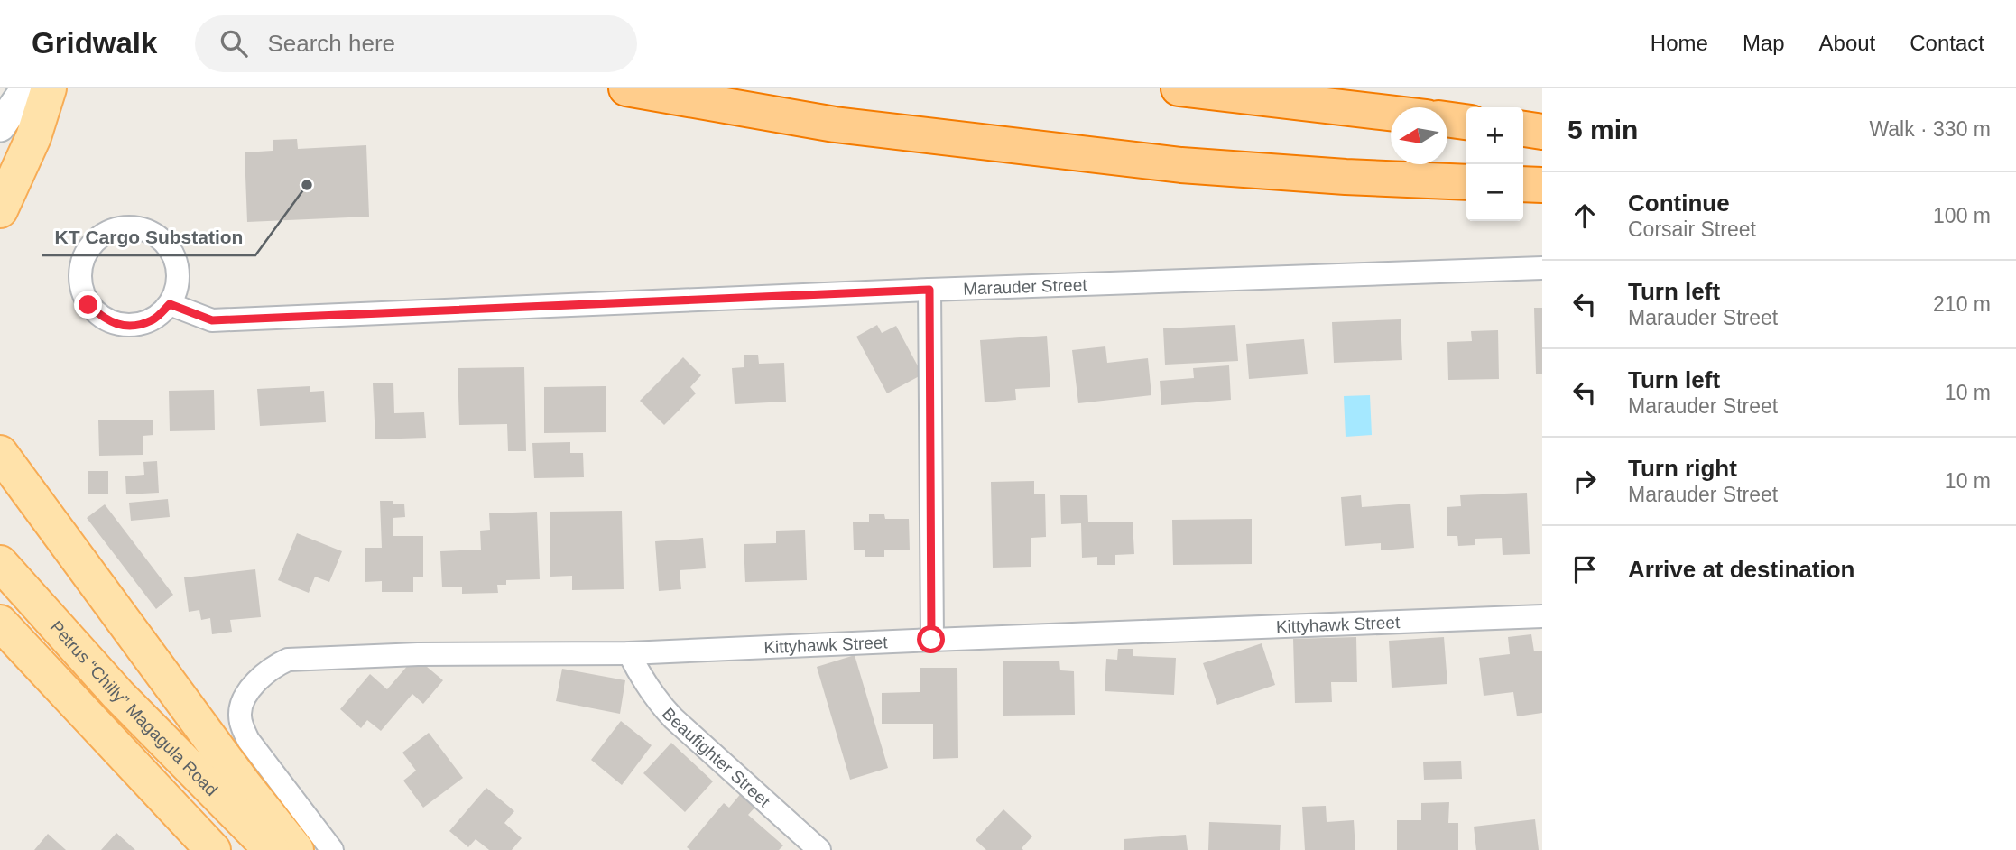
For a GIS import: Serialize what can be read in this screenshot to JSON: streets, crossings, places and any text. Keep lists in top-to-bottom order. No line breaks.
{"streets":{"main road":["Petrus “Chilly” Magagula Road"],"street":["Marauder Street","Kittyhawk Street","Beaufighter Street"]},"crossings":[["Kittyhawk Street","Beaufighter Street"]],"places":["KT Cargo Substation"],"north":"left","page":{"header":"Gridwalk","search":"Search here","nav":["Home","Map","About","Contact"],"heading":["5 min","Walk · 330 m"],"map_buttons":["+","−"],"list":[["Continue","Corsair Street","100 m"],["Turn left","Marauder Street","210 m"],["Turn left","Marauder Street","10 m"],["Turn right","Marauder Street","10 m"],"Arrive at destination"]}}
